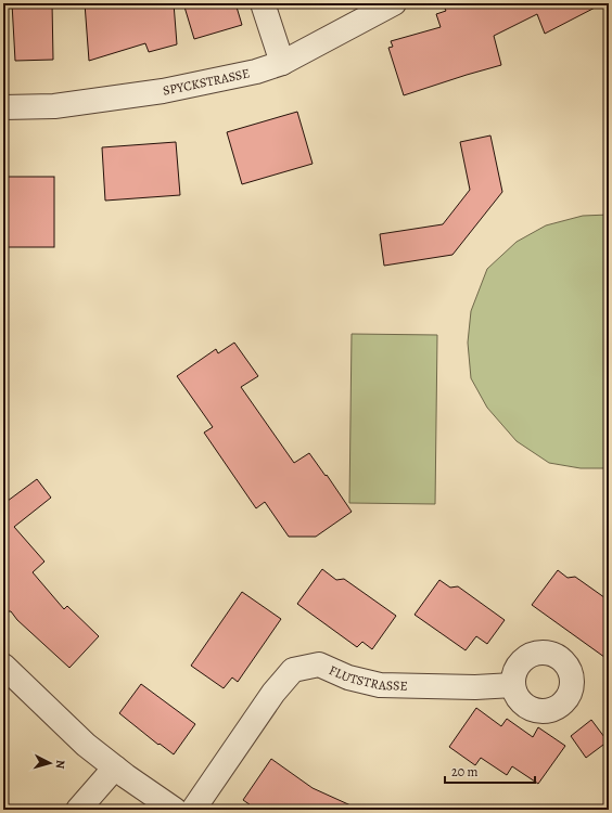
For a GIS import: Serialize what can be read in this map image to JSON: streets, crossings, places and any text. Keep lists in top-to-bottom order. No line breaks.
{"streets":{"street":["SPYCKSTRASSE","FLUTSTRASSE"]},"scale_bar":"20 m","north":"right"}
